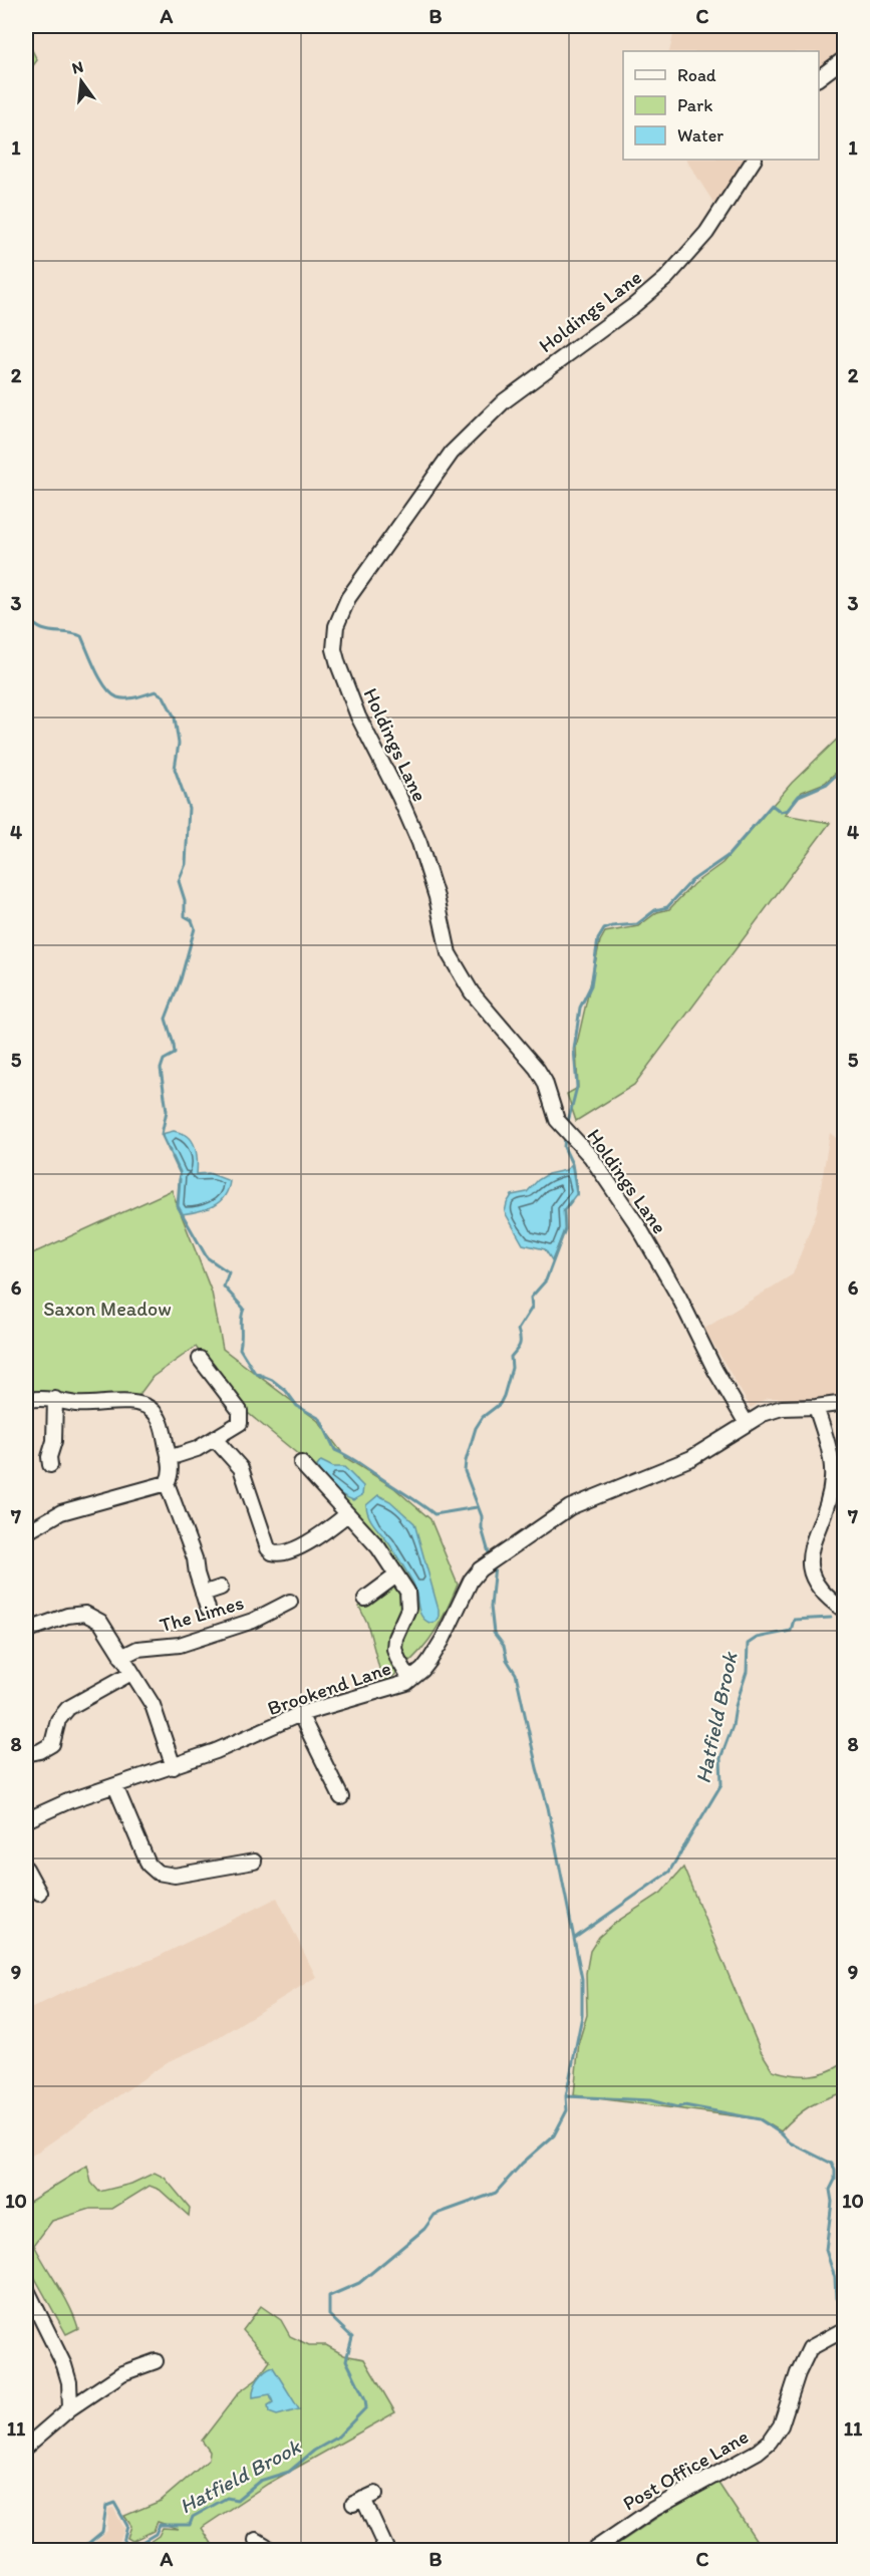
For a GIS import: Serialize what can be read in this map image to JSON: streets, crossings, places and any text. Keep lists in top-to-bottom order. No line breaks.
{"streets":{"street":["Holdings Lane","The Limes","Brookend Lane","Post Office Lane"]},"crossings":[["Holdings Lane","Brookend Lane"]],"water":["Hatfield Brook"],"parks":["Saxon Meadow"],"legend":["Road","Park","Water"],"north":"top","grid":{"columns":["A","B","C"],"rows":["1","2","3","4","5","6","7","8","9","10","11"]}}
